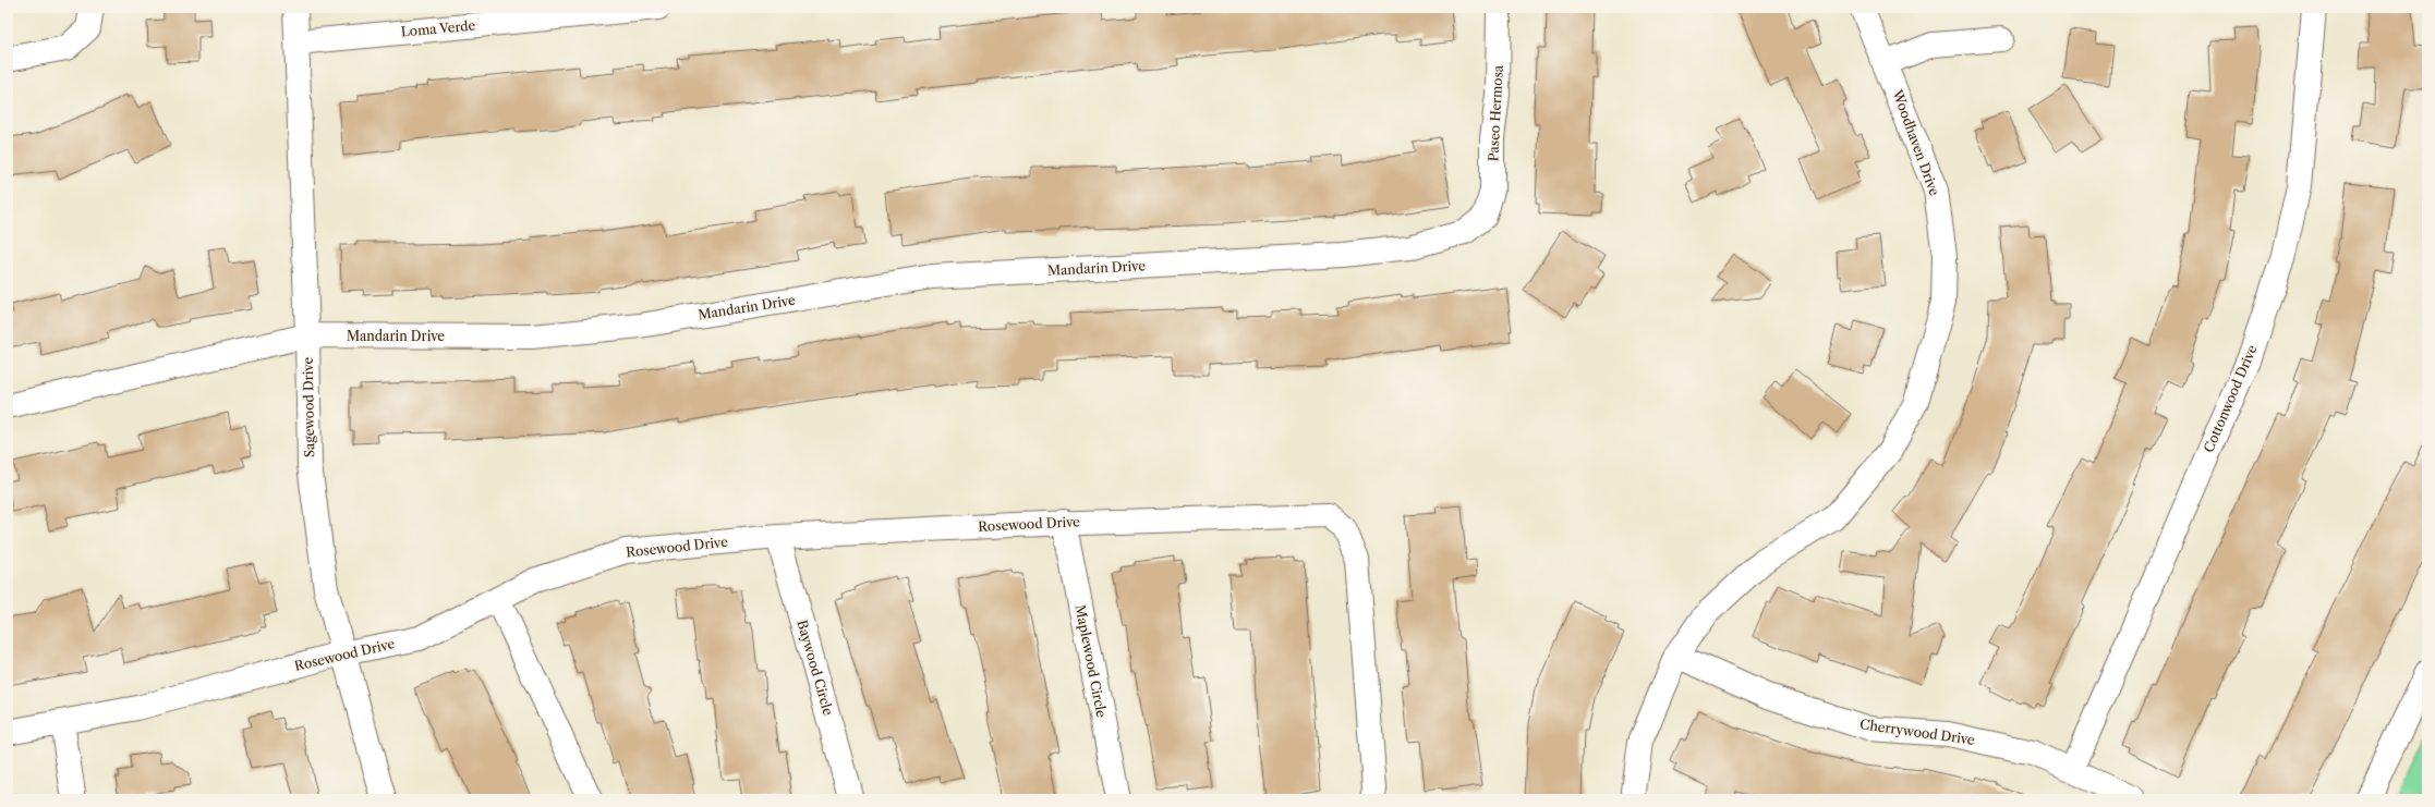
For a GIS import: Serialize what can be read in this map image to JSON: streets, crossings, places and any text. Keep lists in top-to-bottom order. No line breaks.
{"streets":{"street":["Loma Verde","Paseo Hermosa","Woodhaven Drive","Mandarin Drive","Cottonwood Drive","Sagewood Drive","Rosewood Drive","Maplewood Circle","Baywood Circle","Cherrywood Drive"]},"crossings":[["Loma Verde","Sagewood Drive"],["Paseo Hermosa","Mandarin Drive"],["Woodhaven Drive","Cherrywood Drive"],["Mandarin Drive","Sagewood Drive"],["Cottonwood Drive","Cherrywood Drive"],["Sagewood Drive","Rosewood Drive"],["Rosewood Drive","Maplewood Circle"],["Rosewood Drive","Baywood Circle"]]}
